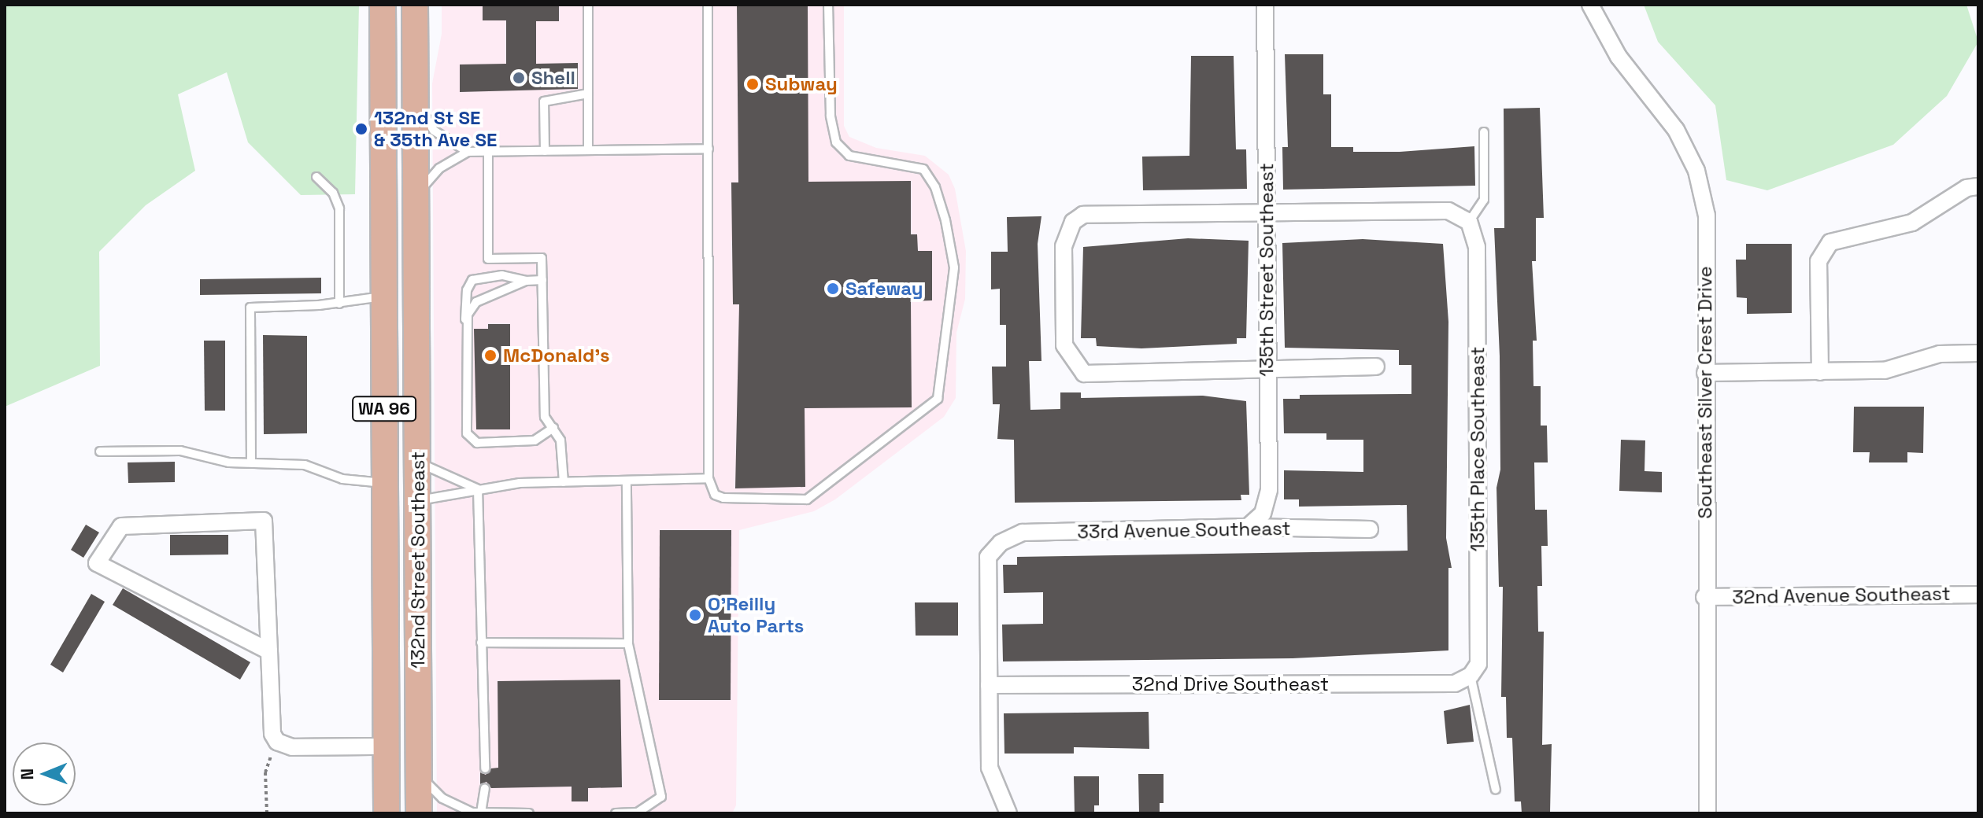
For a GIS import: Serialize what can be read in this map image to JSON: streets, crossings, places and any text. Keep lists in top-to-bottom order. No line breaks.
{"streets":{"main road":["WA 96","132nd Street Southeast"],"street":["135th Street Southeast","Southeast Silver Crest Drive","135th Place Southeast","33rd Avenue Southeast","32nd Avenue Southeast","32nd Drive Southeast"]},"crossings":[["135th Street Southeast","33rd Avenue Southeast"],["Southeast Silver Crest Drive","32nd Avenue Southeast"],["135th Place Southeast","32nd Drive Southeast"],["33rd Avenue Southeast","32nd Drive Southeast"]],"places":["Shell","Subway","132nd St SE & 35th Ave SE","Safeway","McDonald's","O'Reilly Auto Parts"],"north":"left"}
